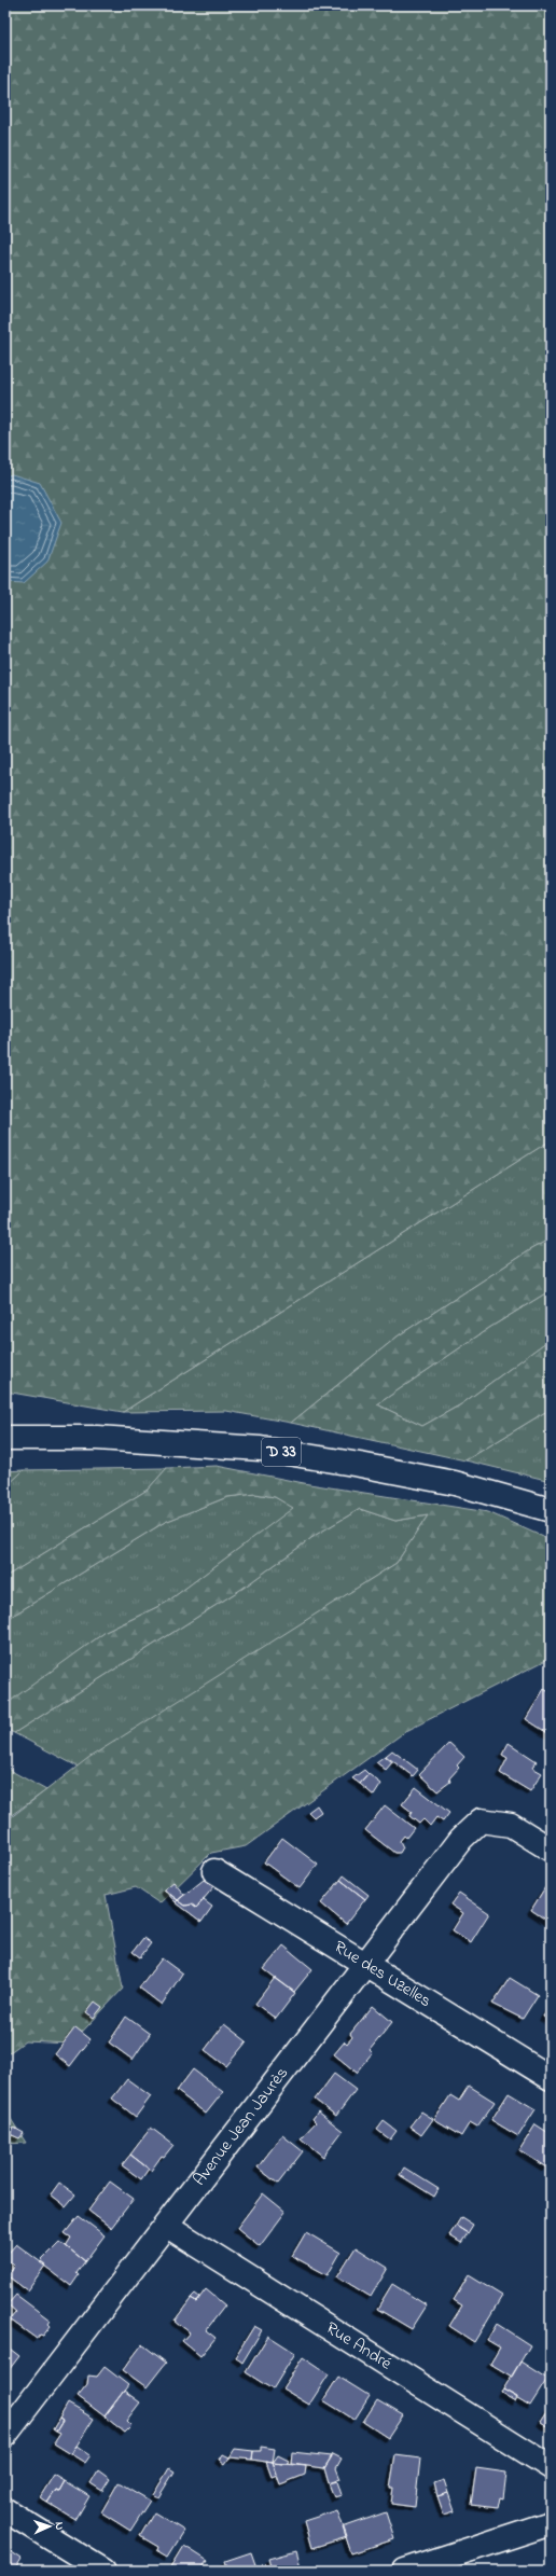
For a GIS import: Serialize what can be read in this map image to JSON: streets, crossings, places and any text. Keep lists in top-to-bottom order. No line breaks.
{"streets":{"street":["D 33","Rue des Uzelles","Avenue Jean Jaurès","Rue André"]},"crossings":[["Rue des Uzelles","Avenue Jean Jaurès"],["Avenue Jean Jaurès","Rue André"]],"north":"right"}
